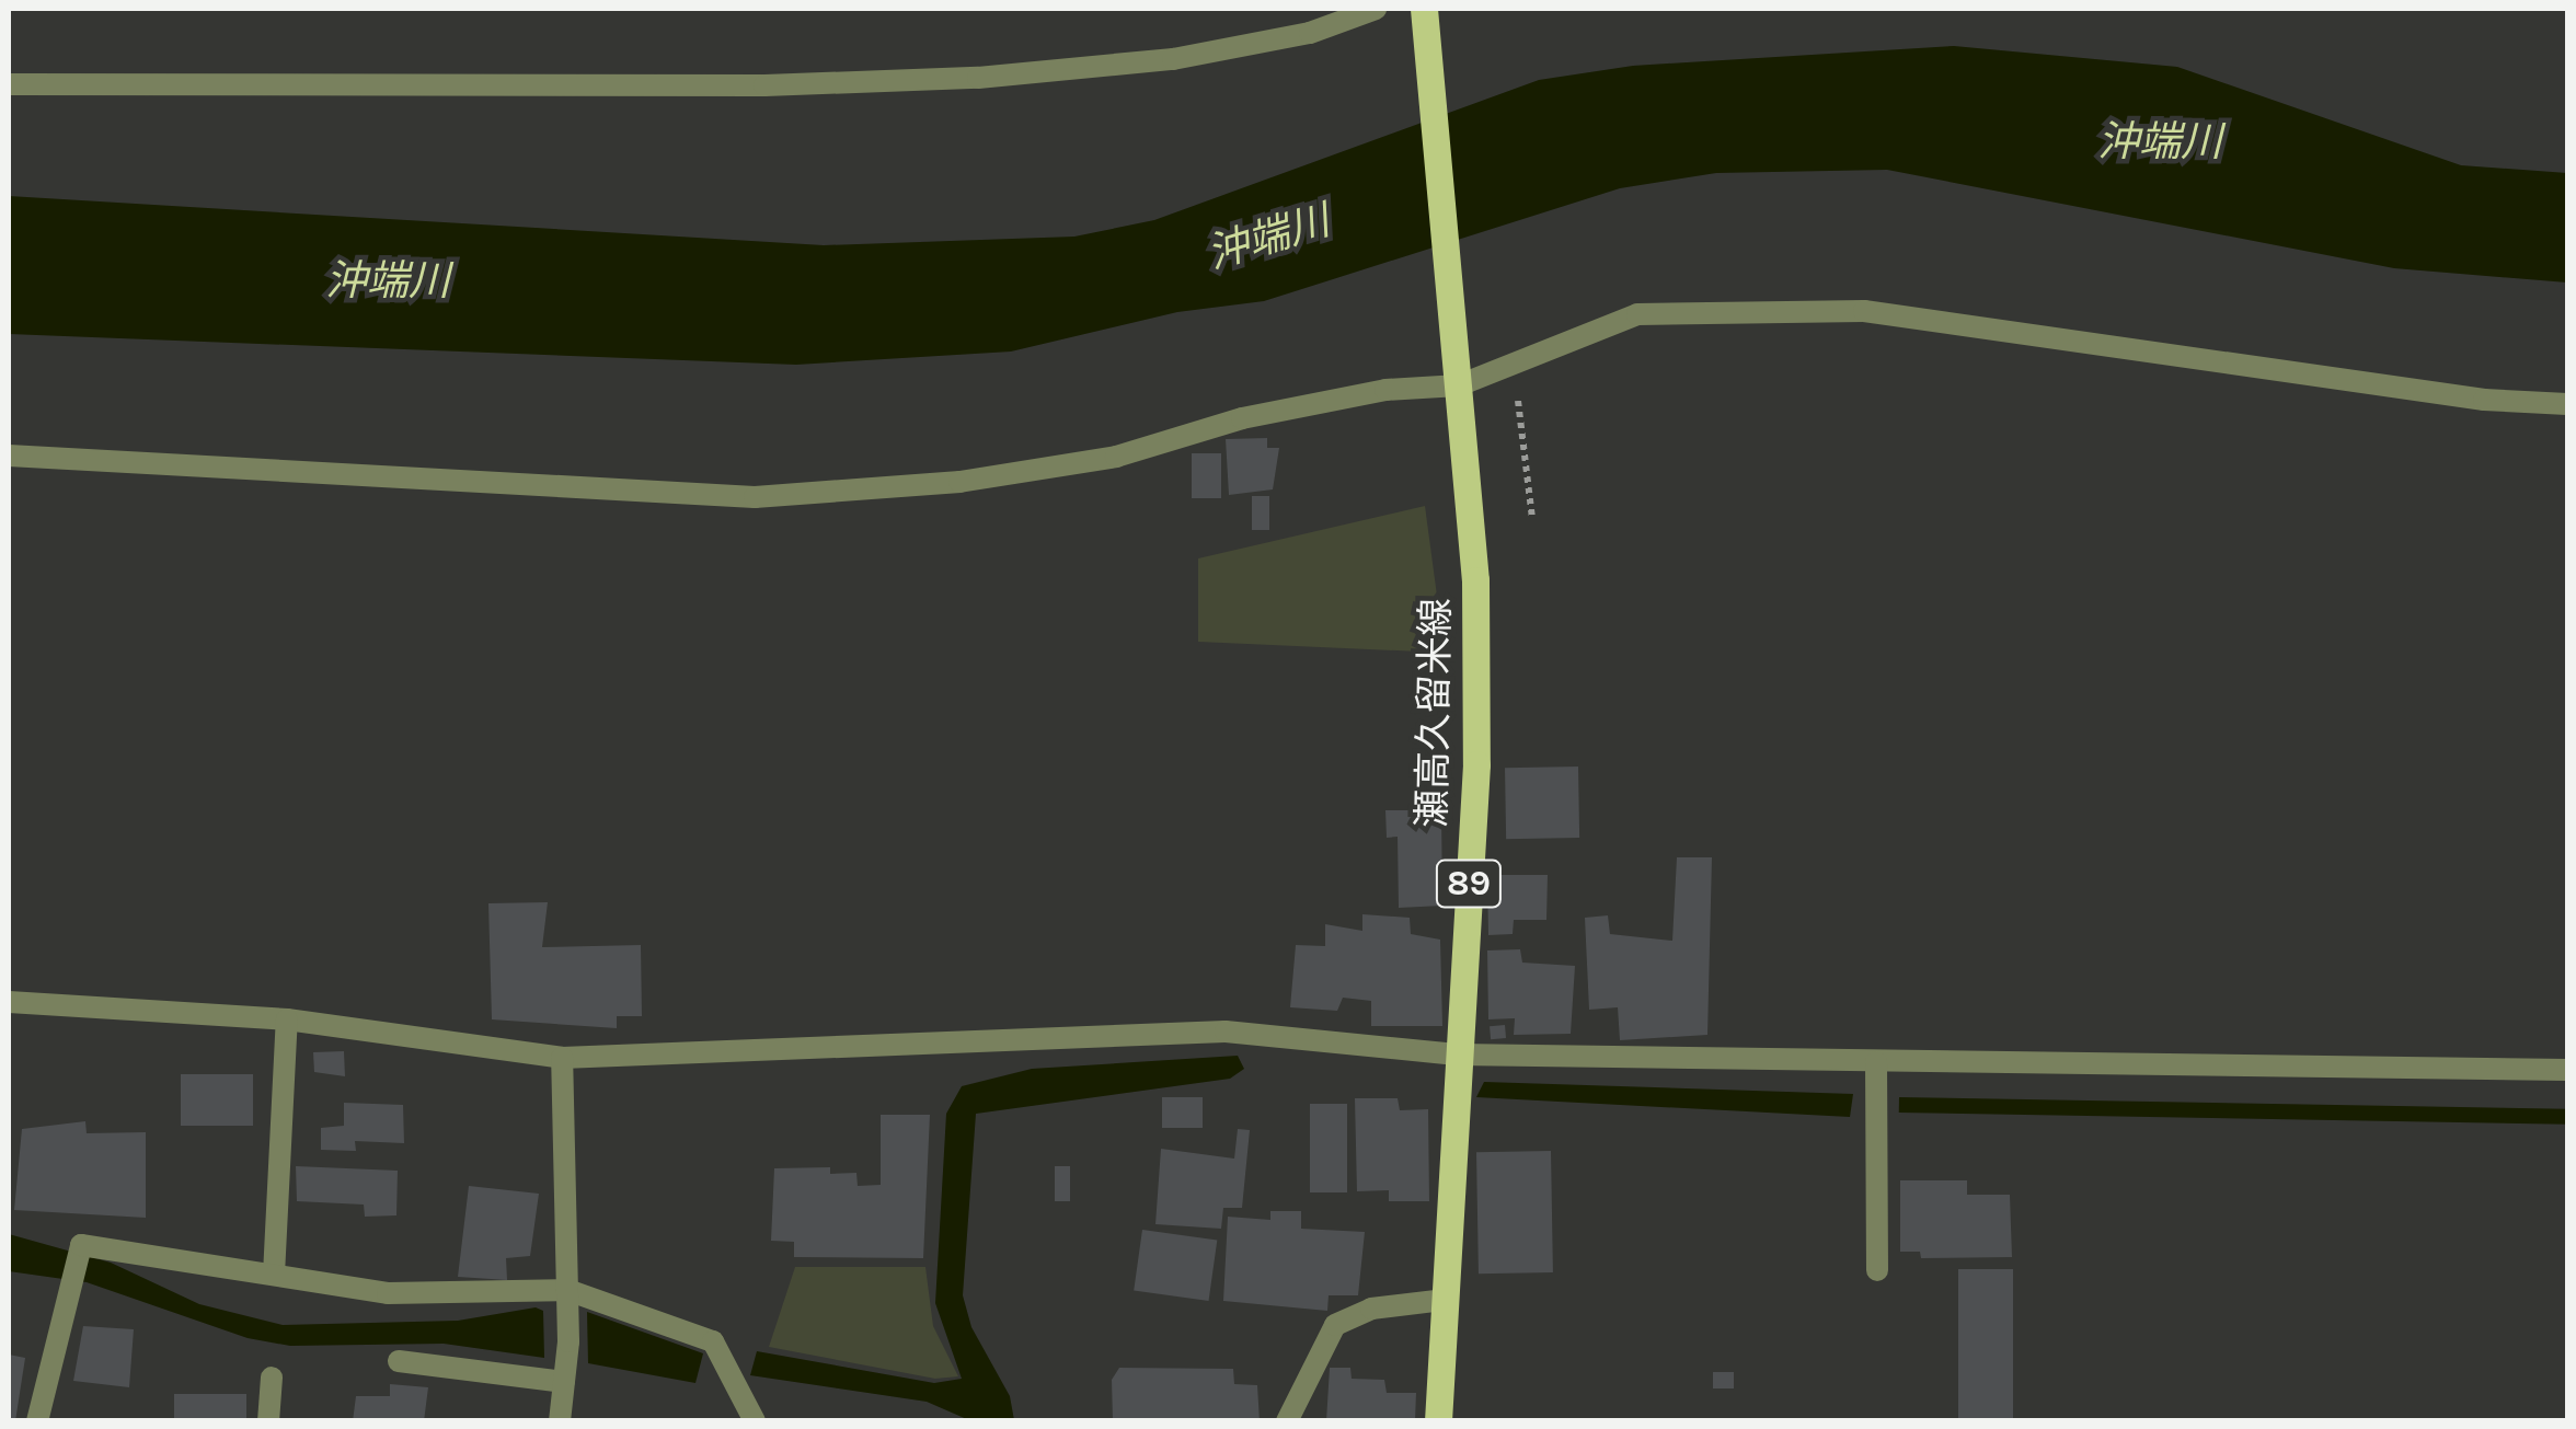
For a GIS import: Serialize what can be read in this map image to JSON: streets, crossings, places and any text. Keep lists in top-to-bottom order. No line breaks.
{"streets":{"main road":["瀬高久留米線","89"]},"water":["沖端川"]}
